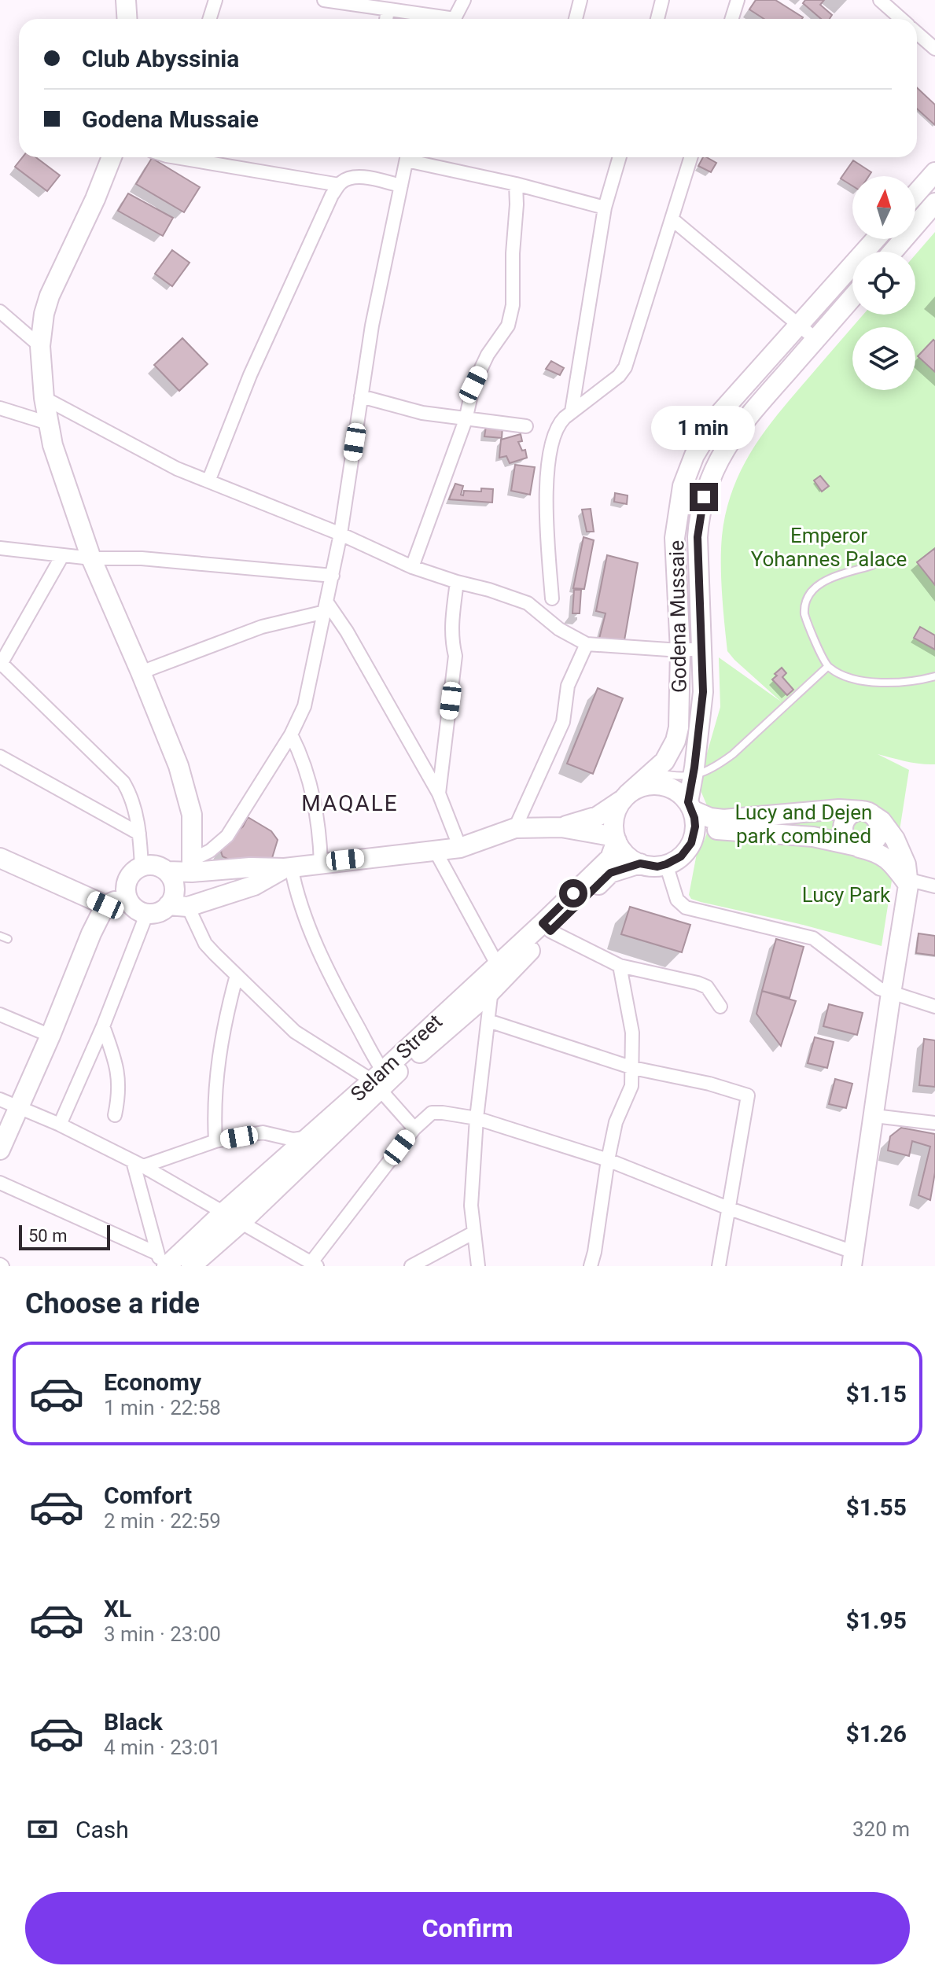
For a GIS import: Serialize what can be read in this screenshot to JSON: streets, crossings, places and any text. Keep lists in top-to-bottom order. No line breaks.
{"streets":{"street":["Godena Mussaie","Selam Street"]},"districts":["MAQALE"],"parks":["Emperor Yohannes Palace","Lucy and Dejen park combined","Lucy Park"],"scale_bar":"50 m","north":"top","page":{"banner":["Club Abyssinia","Godena Mussaie"],"bubble":"1 min","scale":"50 m","heading":"Choose a ride","list":[{"name":"Economy","note":"1 min · 22:58","value":"$1.15"},{"name":"Comfort","note":"2 min · 22:59","value":"$1.55"},{"name":"XL","note":"3 min · 23:00","value":"$1.95"},{"name":"Black","note":"4 min · 23:01","value":"$1.26"}],"pay":["Cash","320 m"],"buttons":"Confirm"}}
